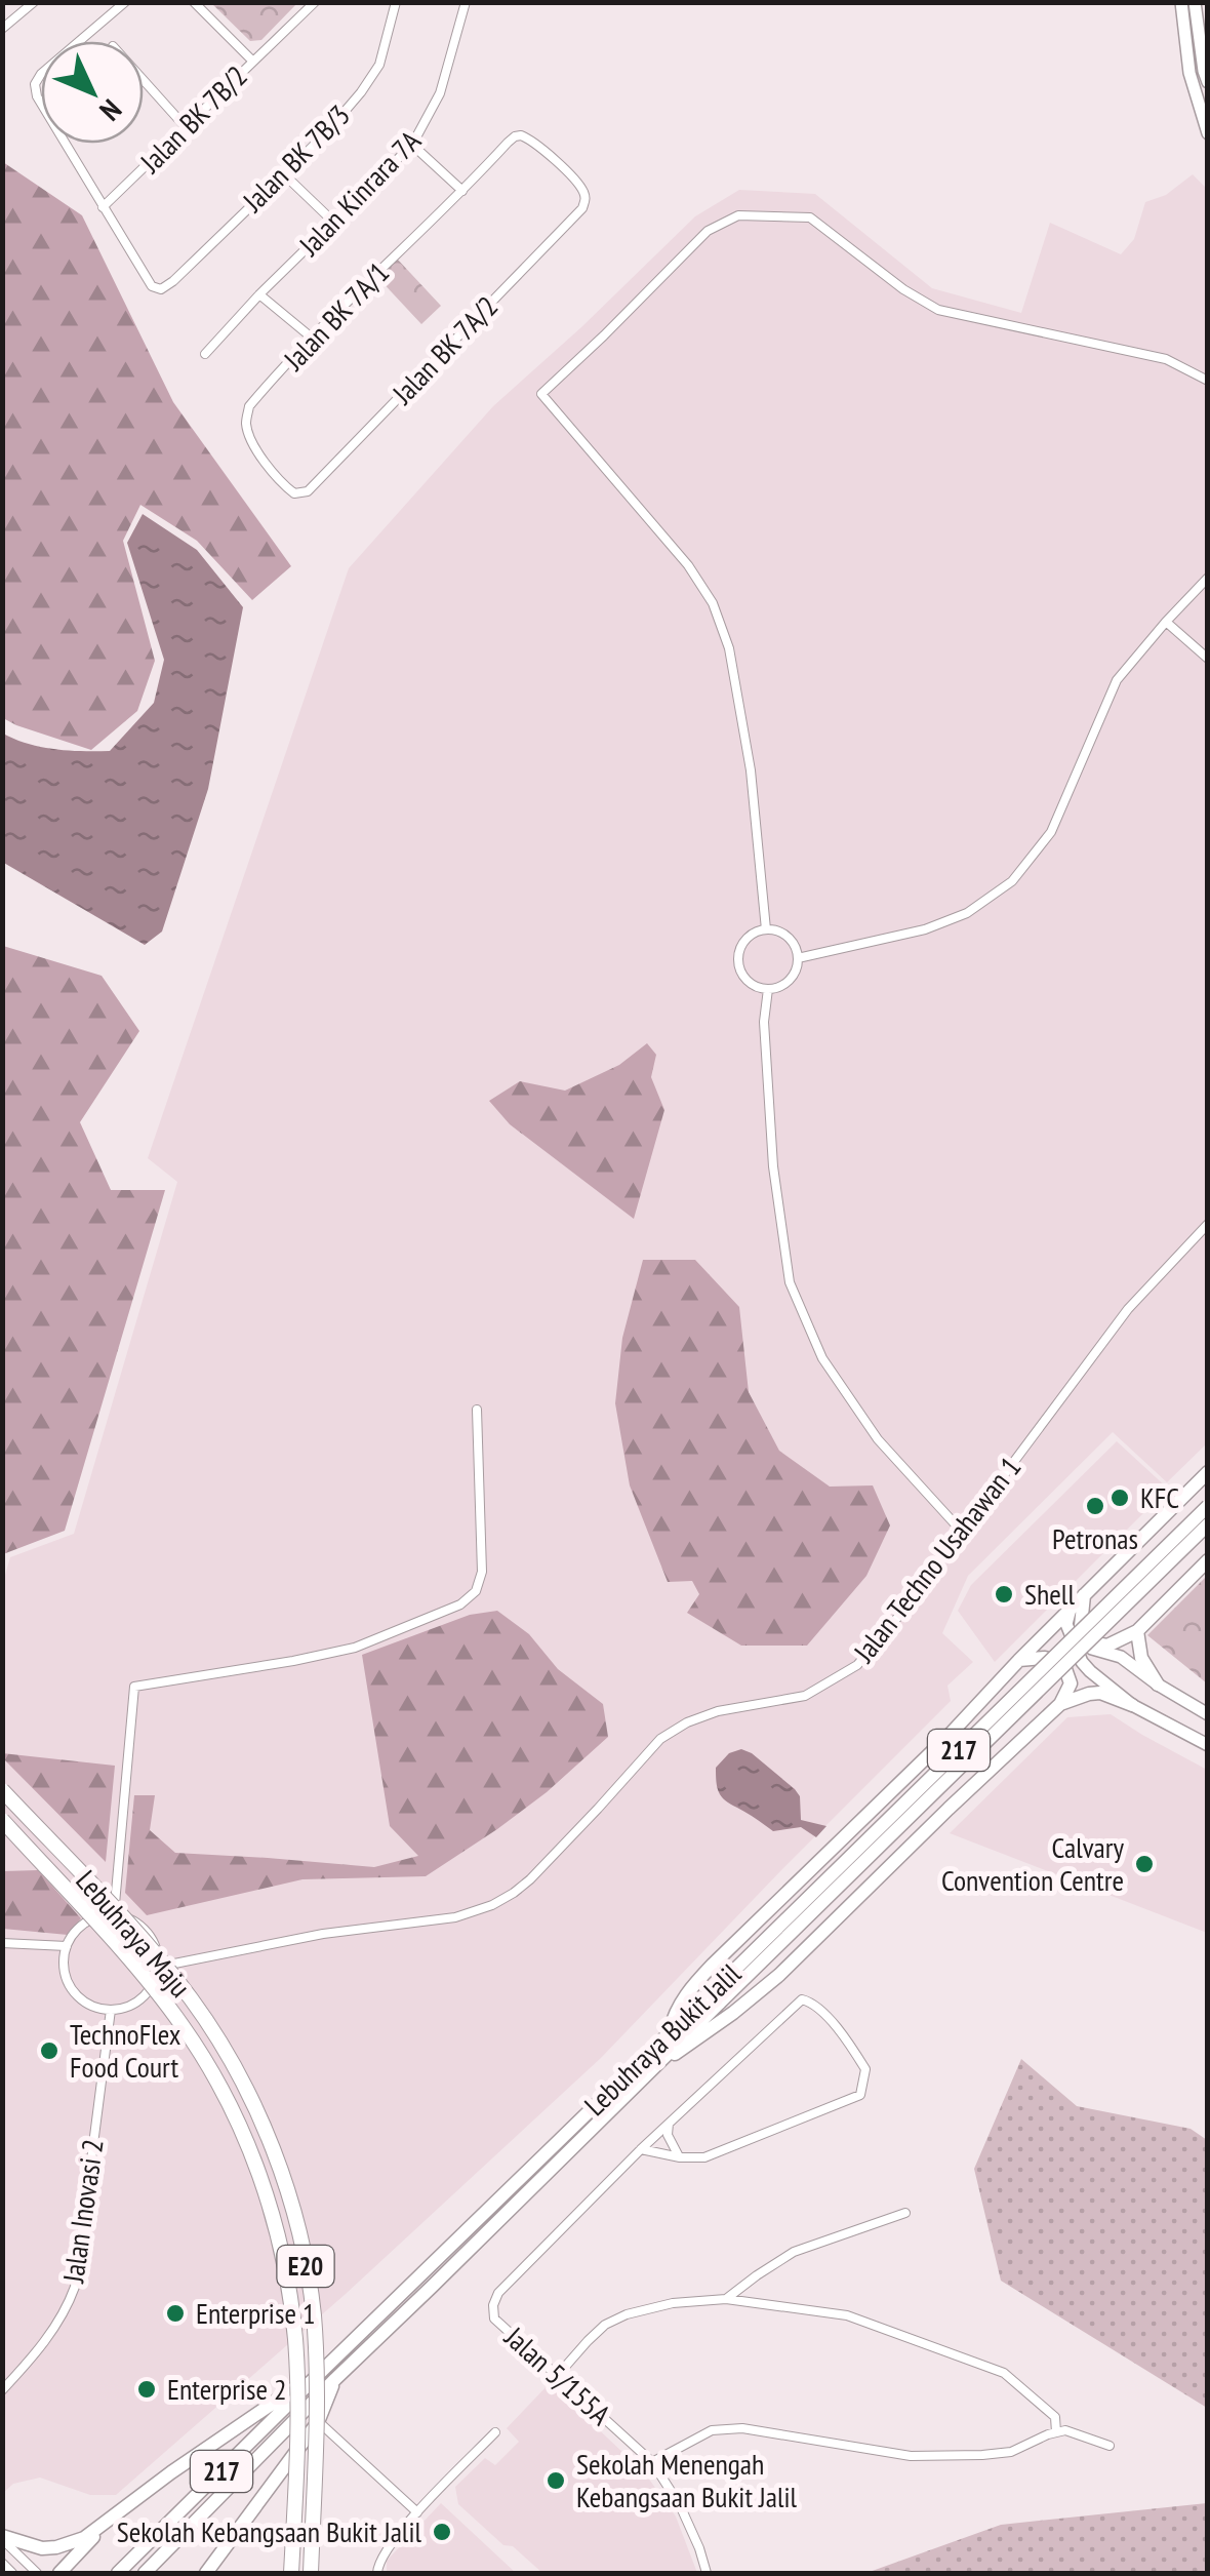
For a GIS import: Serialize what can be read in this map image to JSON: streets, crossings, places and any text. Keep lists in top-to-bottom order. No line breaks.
{"streets":{"highway":["217","Lebuhraya Maju","Lebuhraya Bukit Jalil","E20"],"street":["Jalan BK 7B/2","Jalan BK 7B/3","Jalan Kinrara 7A","Jalan BK 7A/1","Jalan BK 7A/2","Jalan Techno Usahawan 1","Jalan Inovasi 2","Jalan 5/155A"]},"crossings":[["Jalan BK 7B/2","Jalan BK 7B/3"],["Jalan BK 7A/1","Jalan BK 7A/2"],["Jalan Techno Usahawan 1","Jalan Inovasi 2"]],"places":["KFC","Petronas","Shell","Calvary Convention Centre","TechnoFlex Food Court","Enterprise 1","Enterprise 2","Sekolah Menengah Kebangsaan Bukit Jalil","Sekolah Kebangsaan Bukit Jalil"],"north":"bottom right"}
